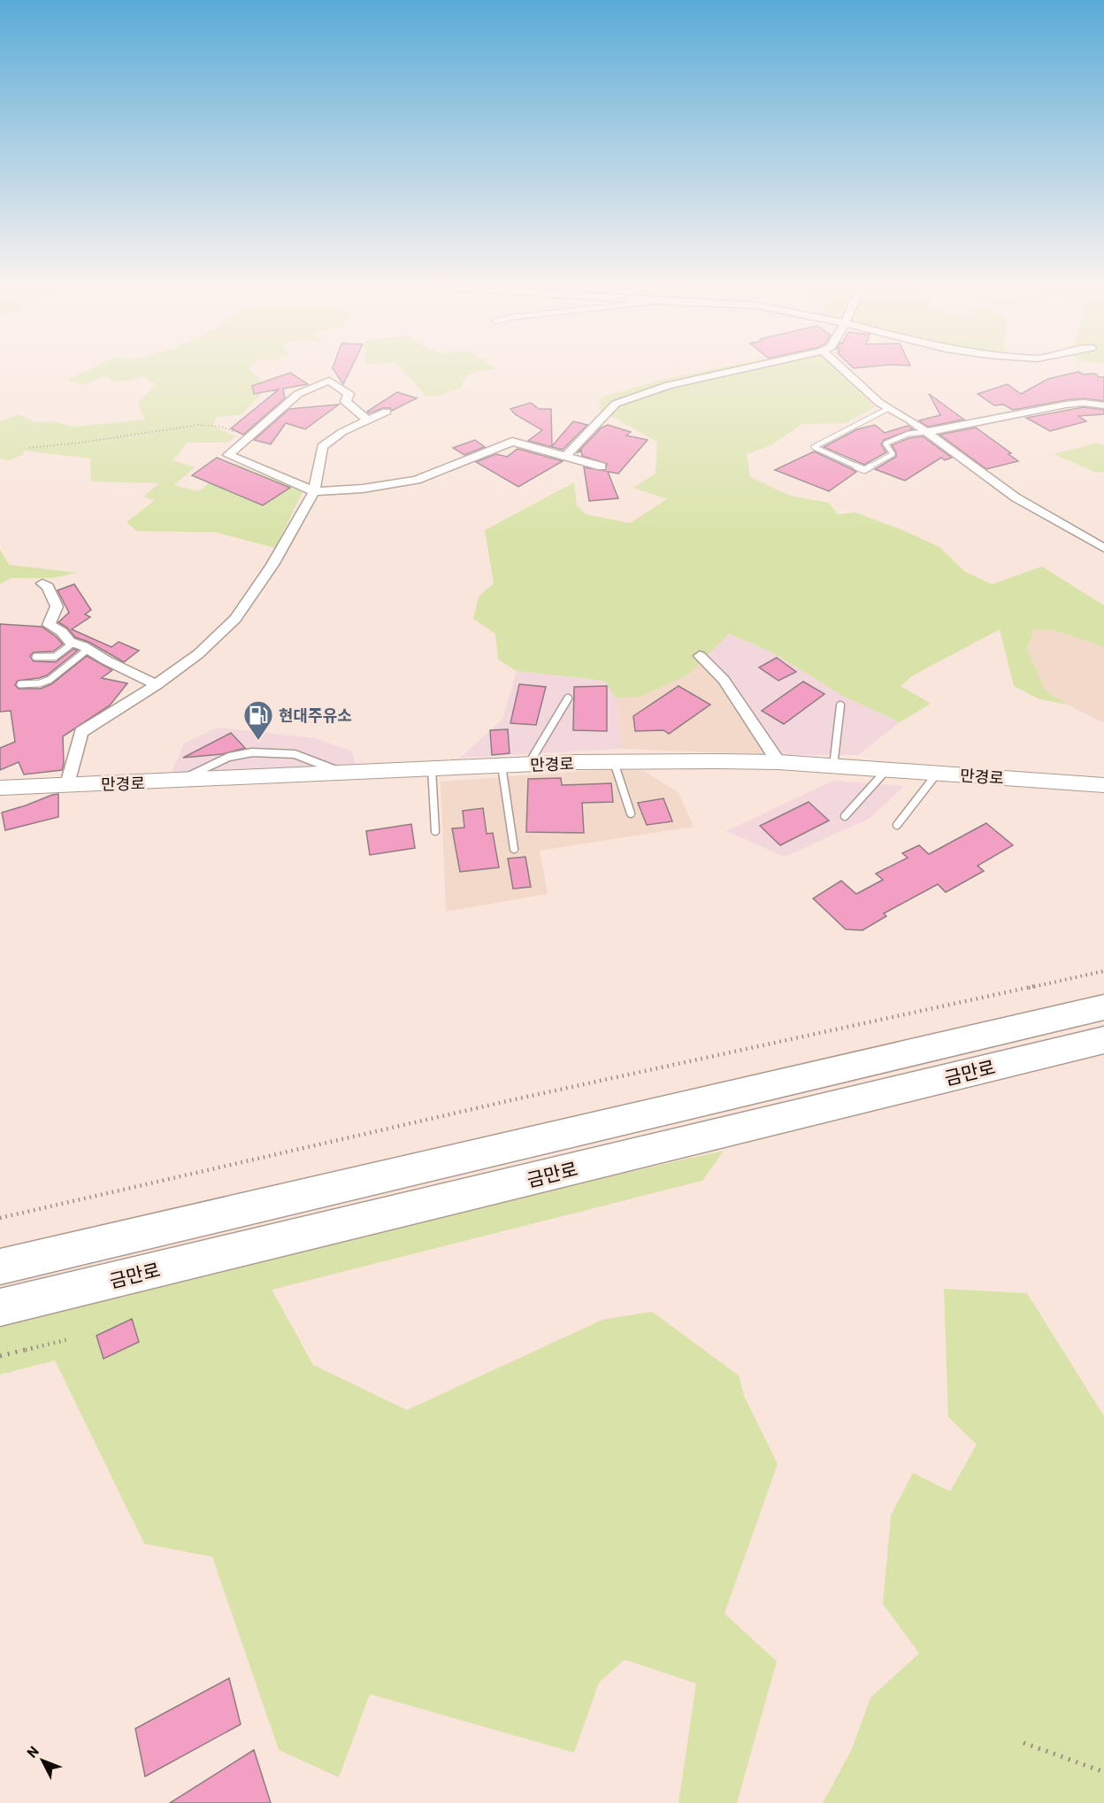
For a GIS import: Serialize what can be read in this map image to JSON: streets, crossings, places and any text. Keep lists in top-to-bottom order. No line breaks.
{"streets":{"highway":["금만로"],"street":["만경로"]},"places":{"fuel station":["현대주유소"]},"north":"top left"}
